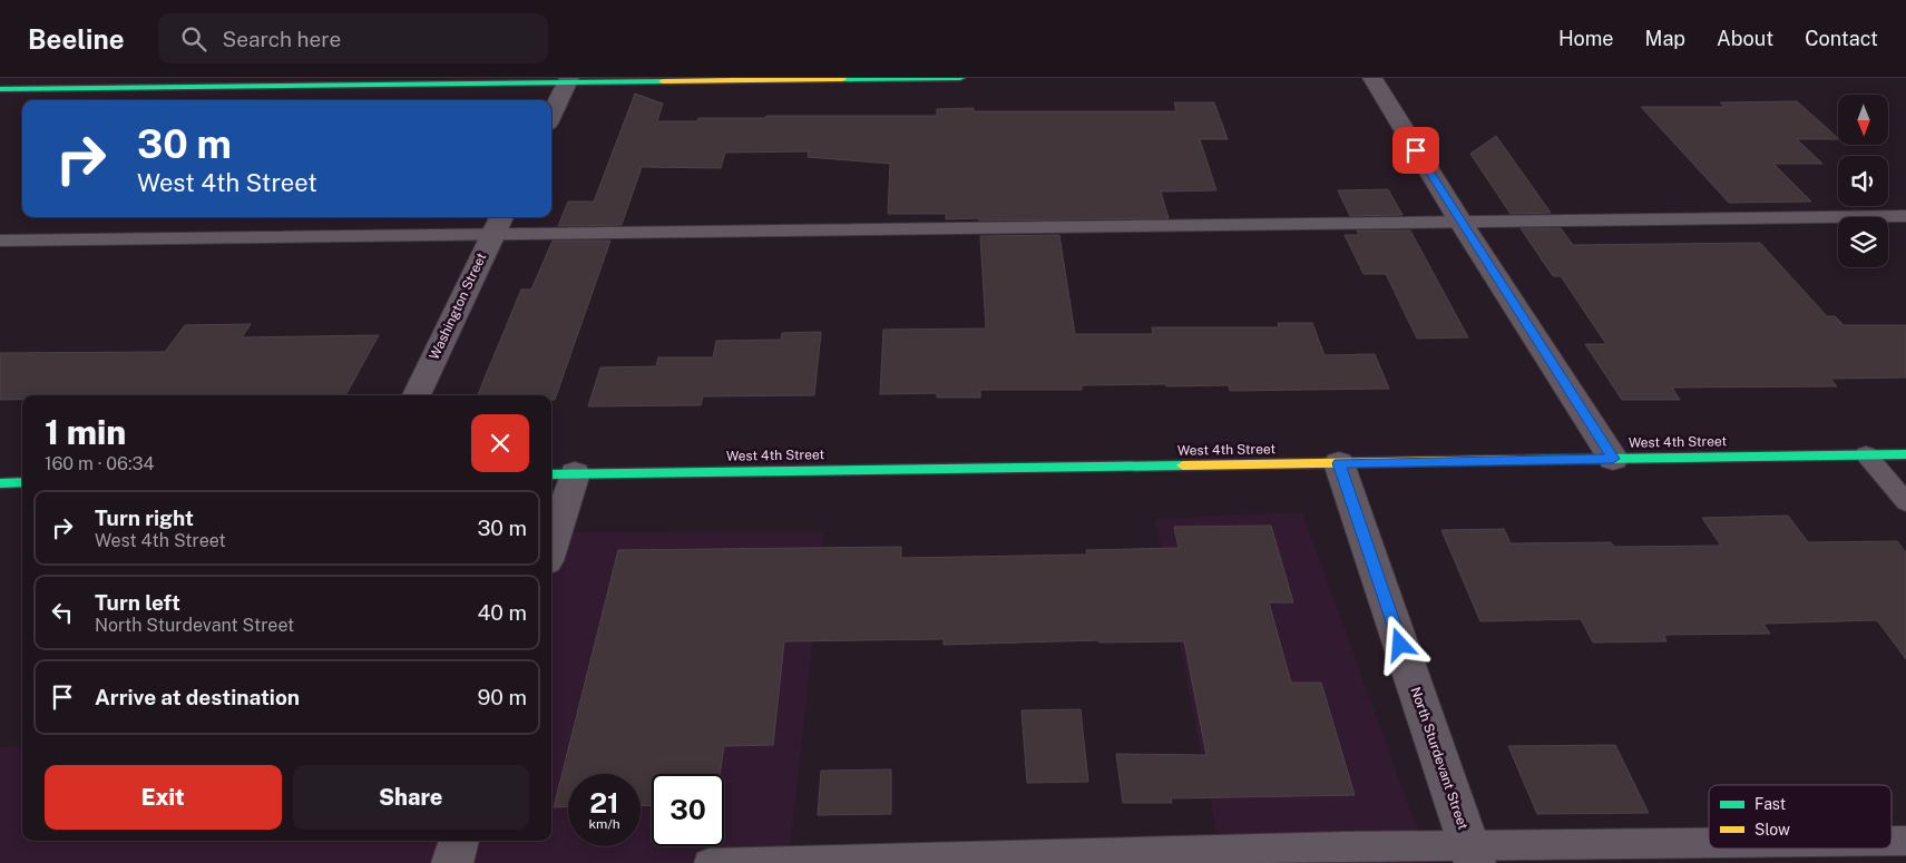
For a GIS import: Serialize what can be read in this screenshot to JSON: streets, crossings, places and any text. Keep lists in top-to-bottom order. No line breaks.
{"streets":{"main road":["West 4th Street"],"street":["Washington Street","North Sturdevant Street"]},"crossings":[["West 4th Street","North Sturdevant Street"]],"legend":["Fast","Slow"],"north":"bottom","page":{"header":"Beeline","search":"Search here","nav":["Home","Map","About","Contact"],"turn":["30 m","West 4th Street"],"heading":["1 min","160 m · 06:34"],"list":[{"name":"Turn right","note":"West 4th Street","value":"30 m"},{"name":"Turn left","note":"North Sturdevant Street","value":"40 m"},{"name":"Arrive at destination","value":"90 m"}],"buttons":["Exit","Share"],"speed":"21 km/h","limit":"30"}}
